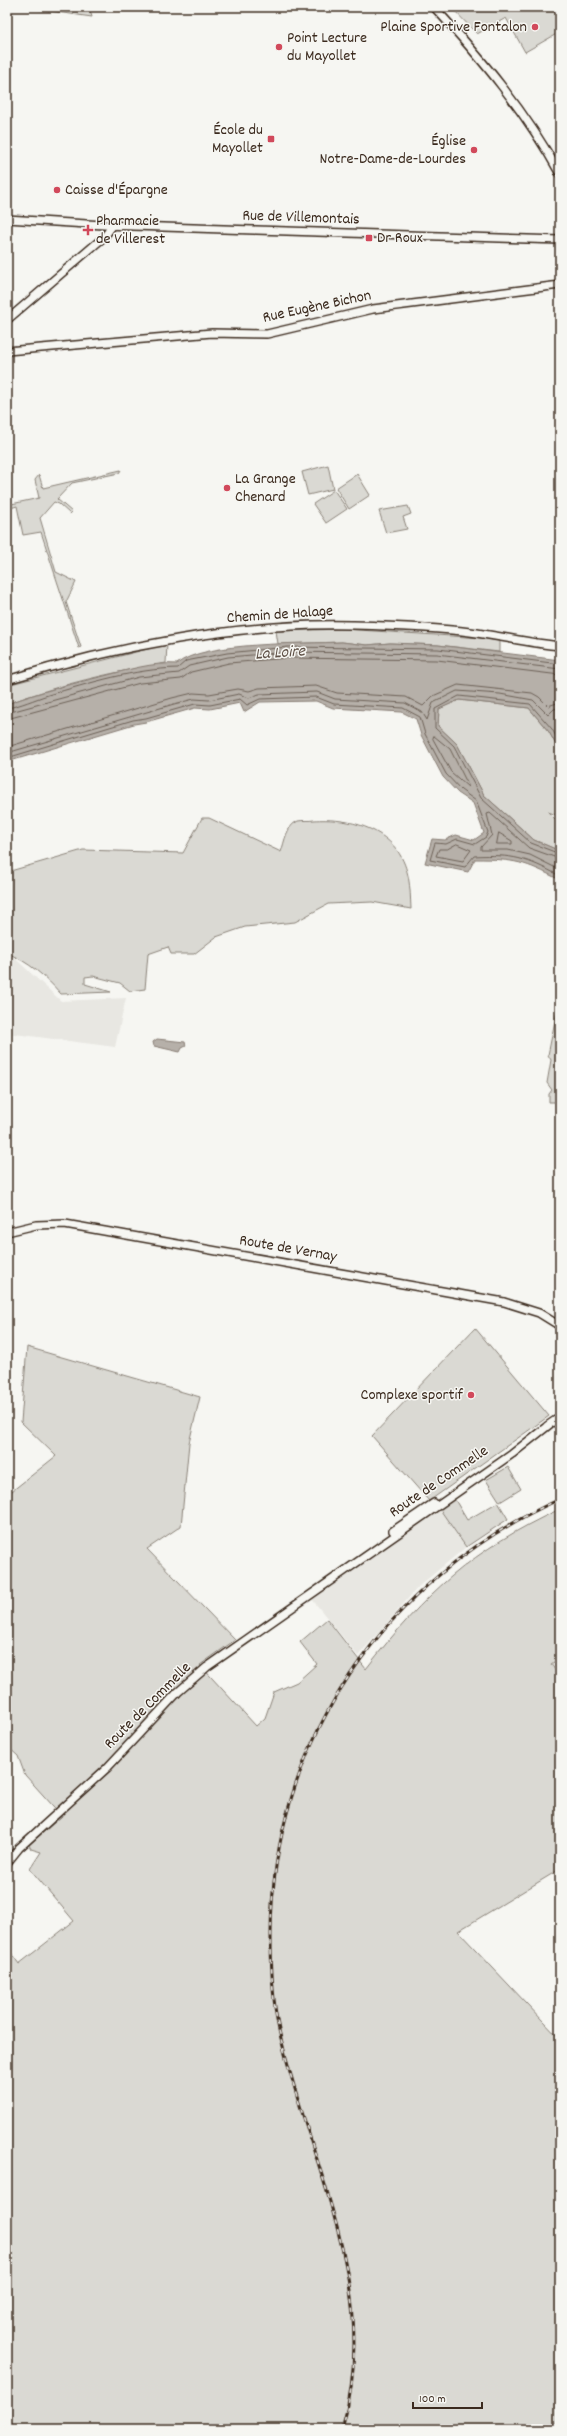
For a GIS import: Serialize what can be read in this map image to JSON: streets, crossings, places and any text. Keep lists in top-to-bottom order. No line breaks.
{"streets":{"street":["Rue de Villemontais","Rue Eugène Bichon","Chemin de Halage","Route de Vernay","Route de Commelle"]},"water":["La Loire"],"places":{"other":["Plaine Sportive Fontalon","Point Lecture du Mayollet","Église Notre-Dame-de-Lourdes","Caisse d'Épargne","La Grange Chenard","Complexe sportif"],"transit":["École du Mayollet","Dr Roux"],"health":["Pharmacie de Villerest"]},"scale_bar":"100 m"}
